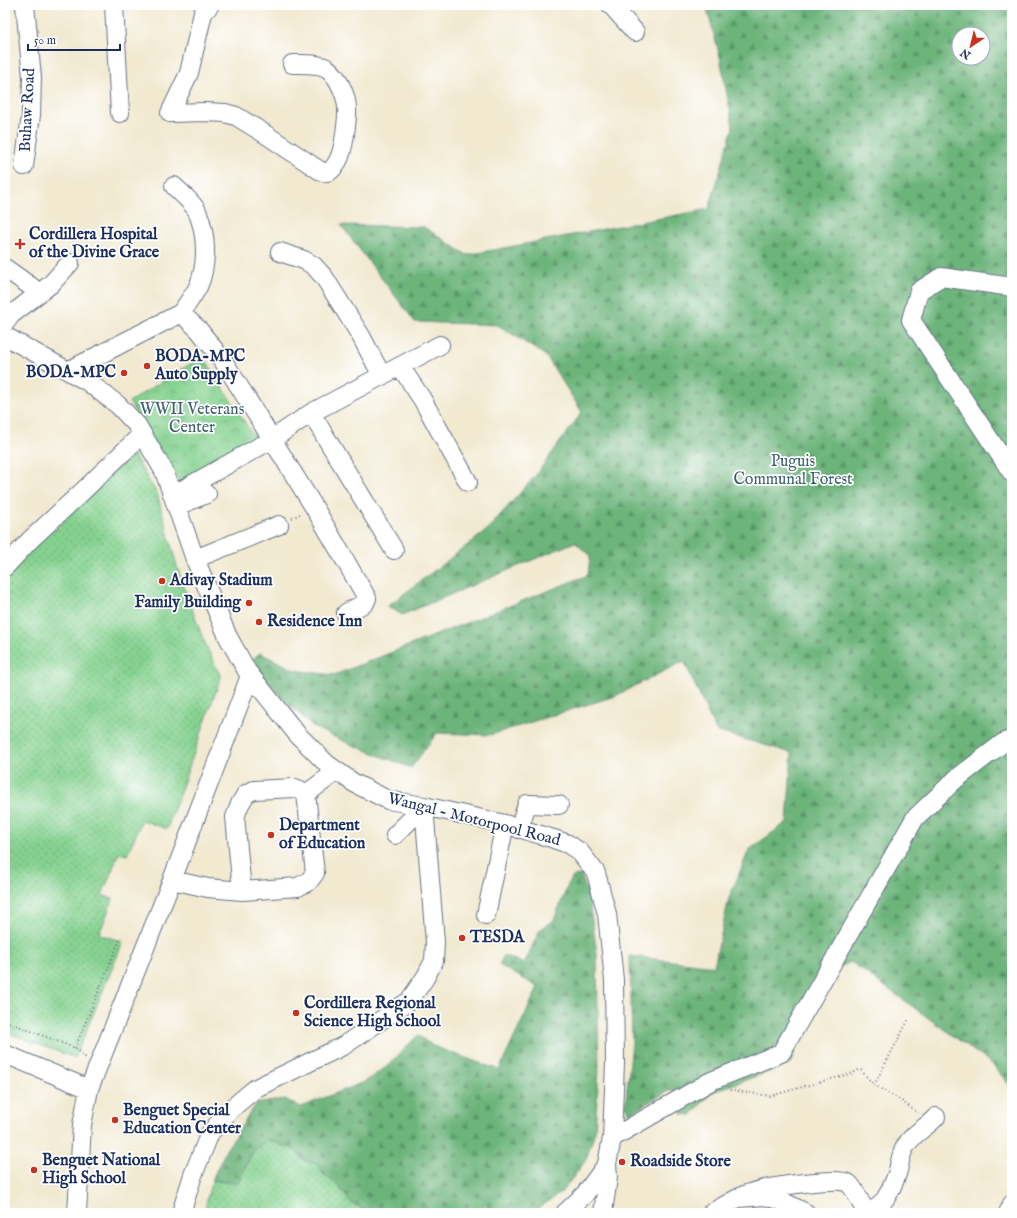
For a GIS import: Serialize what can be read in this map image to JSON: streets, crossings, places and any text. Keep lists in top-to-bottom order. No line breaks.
{"streets":{"street":["Buhaw Road","Wangal - Motorpool Road"]},"parks":["WWII Veterans Center","Puguis Communal Forest"],"places":{"health":["Cordillera Hospital of the Divine Grace"],"other":["BODA-MPC Auto Supply","BODA-MPC","Adivay Stadium","Family Building","Residence Inn","Department of Education","TESDA","Cordillera Regional Science High School","Benguet Special Education Center","Roadside Store","Benguet National High School"]},"scale_bar":"50 m","north":"bottom left"}
